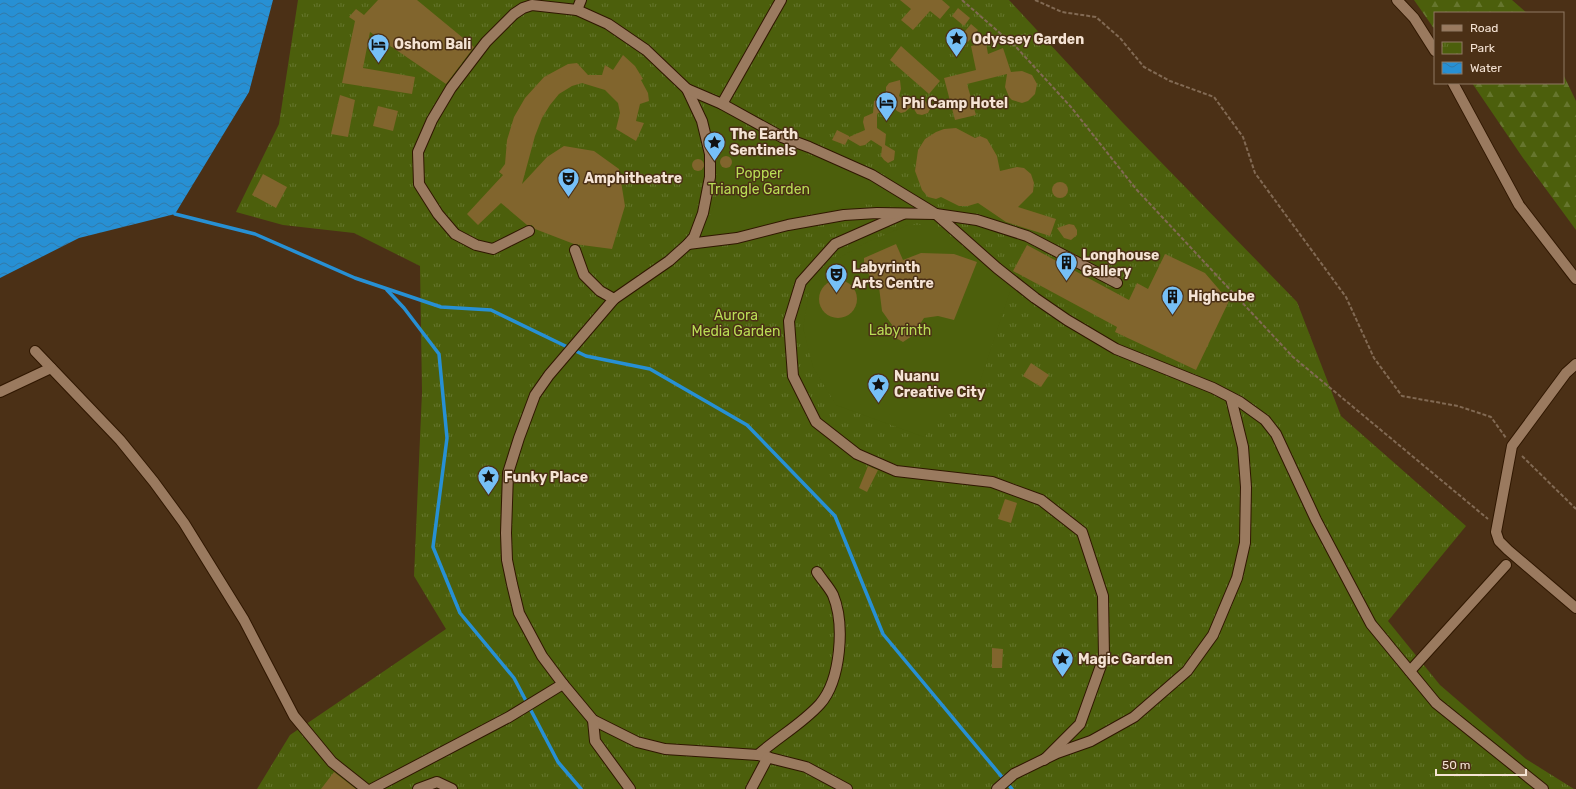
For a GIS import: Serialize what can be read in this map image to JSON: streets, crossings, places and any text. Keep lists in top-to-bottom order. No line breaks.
{"parks":["Popper Triangle Garden","Aurora Media Garden","Labyrinth"],"places":{"place":["Odyssey Garden","The Earth Sentinels","Nuanu Creative City","Funky Place","Magic Garden"],"hotel":["Oshom Bali","Phi Camp Hotel"],"theatre":["Amphitheatre","Labyrinth Arts Centre"],"building":["Longhouse Gallery","Highcube"]},"legend":["Road","Park","Water"],"scale_bar":"50 m"}
